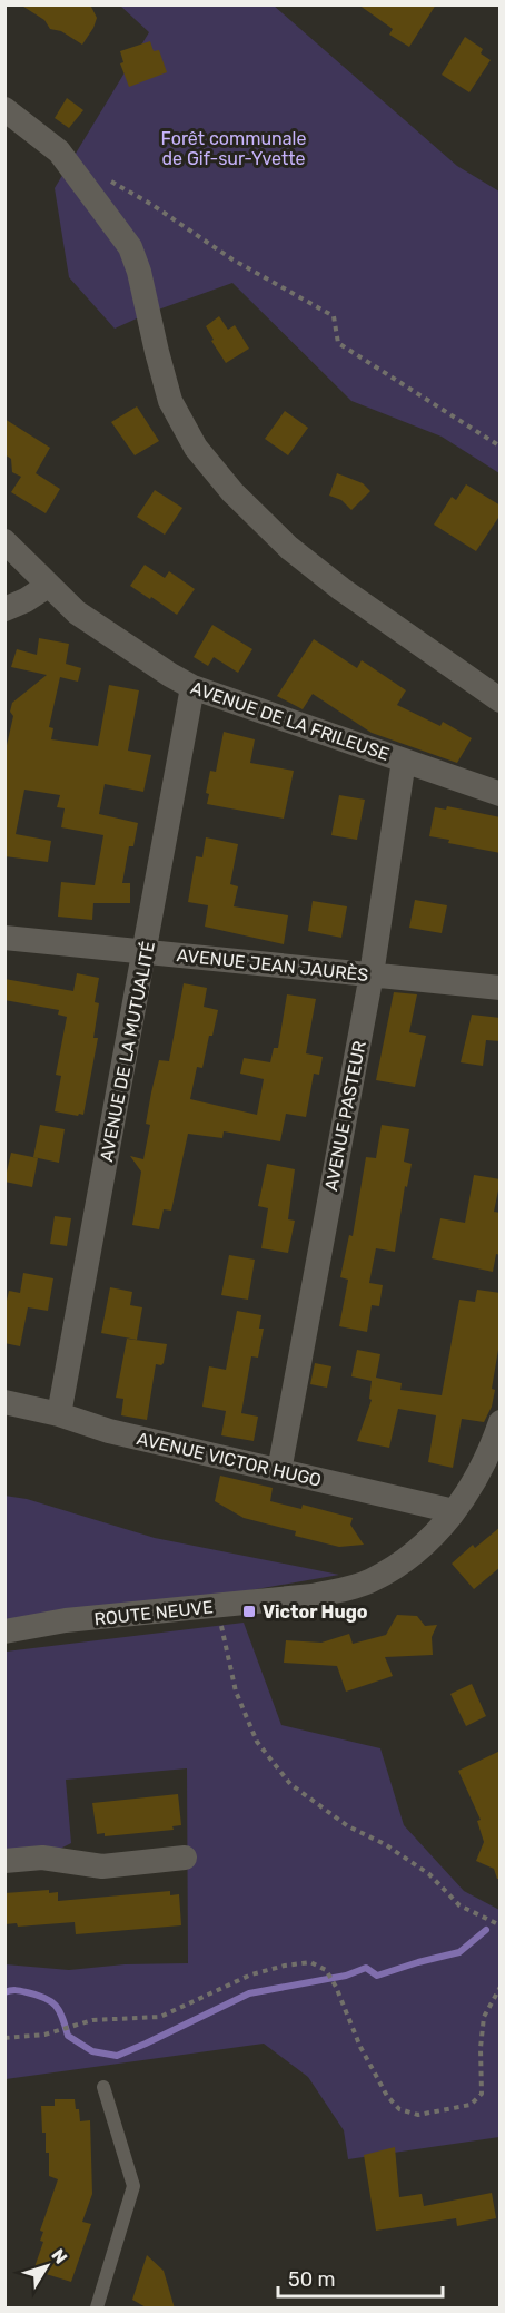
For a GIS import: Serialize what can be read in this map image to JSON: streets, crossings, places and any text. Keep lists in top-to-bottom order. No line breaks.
{"streets":{"street":["AVENUE DE LA FRILEUSE","AVENUE JEAN JAURÈS","AVENUE DE LA MUTUALITÉ","AVENUE PASTEUR","AVENUE VICTOR HUGO","ROUTE NEUVE"]},"crossings":[["AVENUE DE LA FRILEUSE","AVENUE DE LA MUTUALITÉ"],["AVENUE DE LA FRILEUSE","AVENUE PASTEUR"],["AVENUE JEAN JAURÈS","AVENUE DE LA MUTUALITÉ"],["AVENUE JEAN JAURÈS","AVENUE PASTEUR"],["AVENUE DE LA MUTUALITÉ","AVENUE VICTOR HUGO"],["AVENUE PASTEUR","AVENUE VICTOR HUGO"],["AVENUE VICTOR HUGO","ROUTE NEUVE"]],"parks":["Forêt communale de Gif-sur-Yvette"],"places":{"transit":["Victor Hugo"]},"scale_bar":"50 m","north":"top right"}
